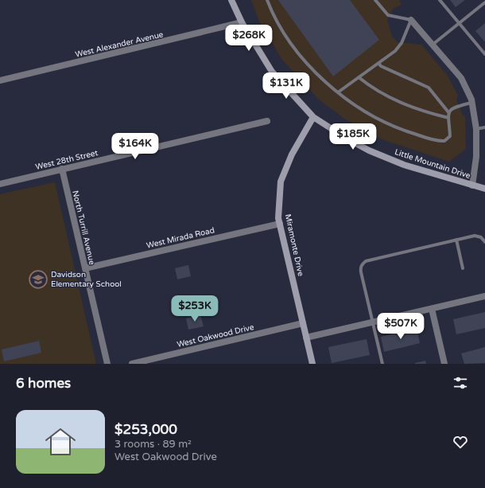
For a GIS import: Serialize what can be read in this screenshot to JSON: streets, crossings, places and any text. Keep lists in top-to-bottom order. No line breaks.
{"streets":{"main road":["Little Mountain Drive","Miramonte Drive"],"street":["West Alexander Avenue","West 28th Street","North Turrill Avenue","West Mirada Road","West Oakwood Drive"]},"crossings":[["West Alexander Avenue","Little Mountain Drive"],["West 28th Street","North Turrill Avenue"],["Little Mountain Drive","Miramonte Drive"],["North Turrill Avenue","West Mirada Road"],["West Mirada Road","Miramonte Drive"],["Miramonte Drive","West Oakwood Drive"]],"places":{"school or university":["Davidson Elementary School"]},"page":{"price":["$268K","$131K","$185K","$164K","$253K","$507K"],"heading":"6 homes","list":[{"name":"$253,000","note":"3 rooms · 89 m² · West Oakwood Drive"}]}}
